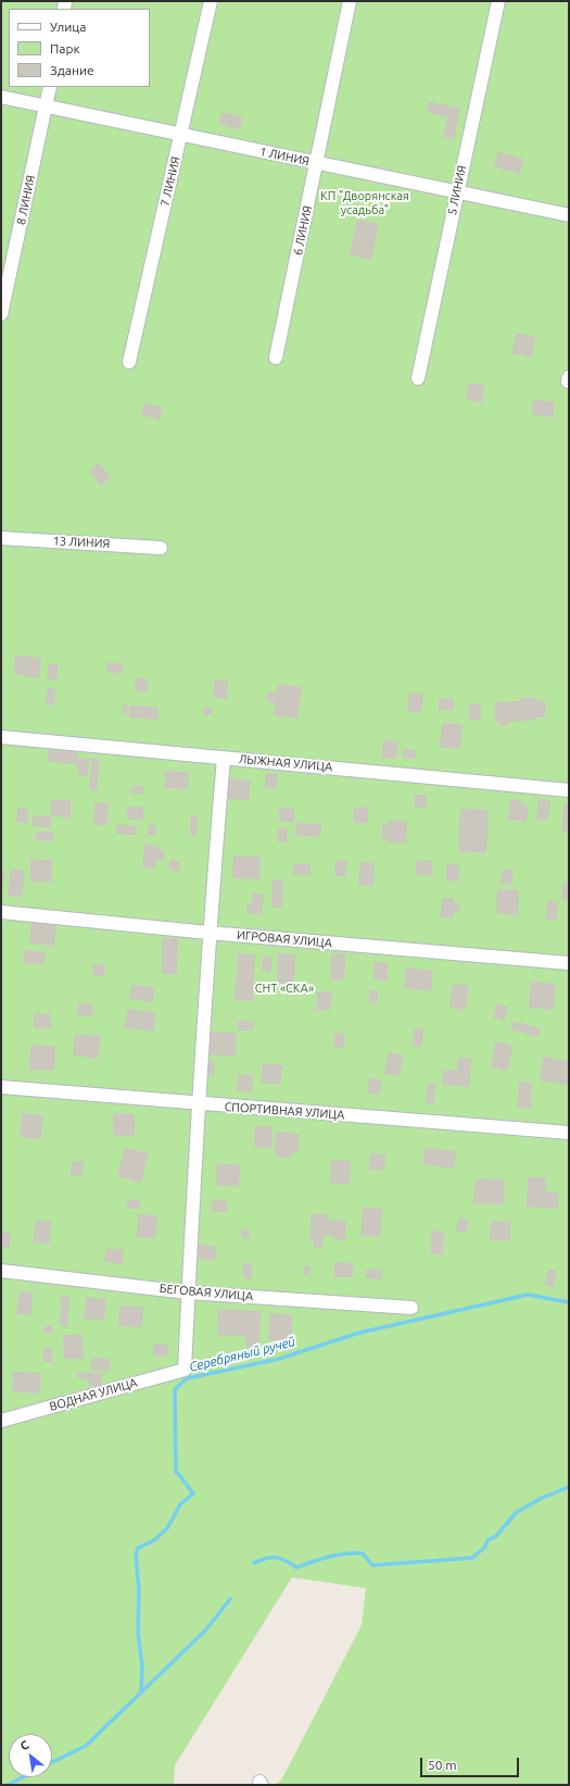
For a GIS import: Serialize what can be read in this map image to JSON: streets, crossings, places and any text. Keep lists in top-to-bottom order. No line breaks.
{"streets":{"street":["1 ЛИНИЯ","7 ЛИНИЯ","5 ЛИНИЯ","8 ЛИНИЯ","6 ЛИНИЯ","13 ЛИНИЯ","ЛЫЖНАЯ УЛИЦА","ИГРОВАЯ УЛИЦА","СПОРТИВНАЯ УЛИЦА","БЕГОВАЯ УЛИЦА","ВОДНАЯ УЛИЦА"]},"crossings":[["1 ЛИНИЯ","7 ЛИНИЯ"],["1 ЛИНИЯ","5 ЛИНИЯ"],["1 ЛИНИЯ","8 ЛИНИЯ"],["1 ЛИНИЯ","6 ЛИНИЯ"],["БЕГОВАЯ УЛИЦА","ВОДНАЯ УЛИЦА"]],"water":["Серебряный ручей"],"parks":["КП \"Дворянская усадьба\"","СНТ «СКА»"],"legend":["Улица","Парк","Здание"],"scale_bar":"50 m","north":"top left"}
